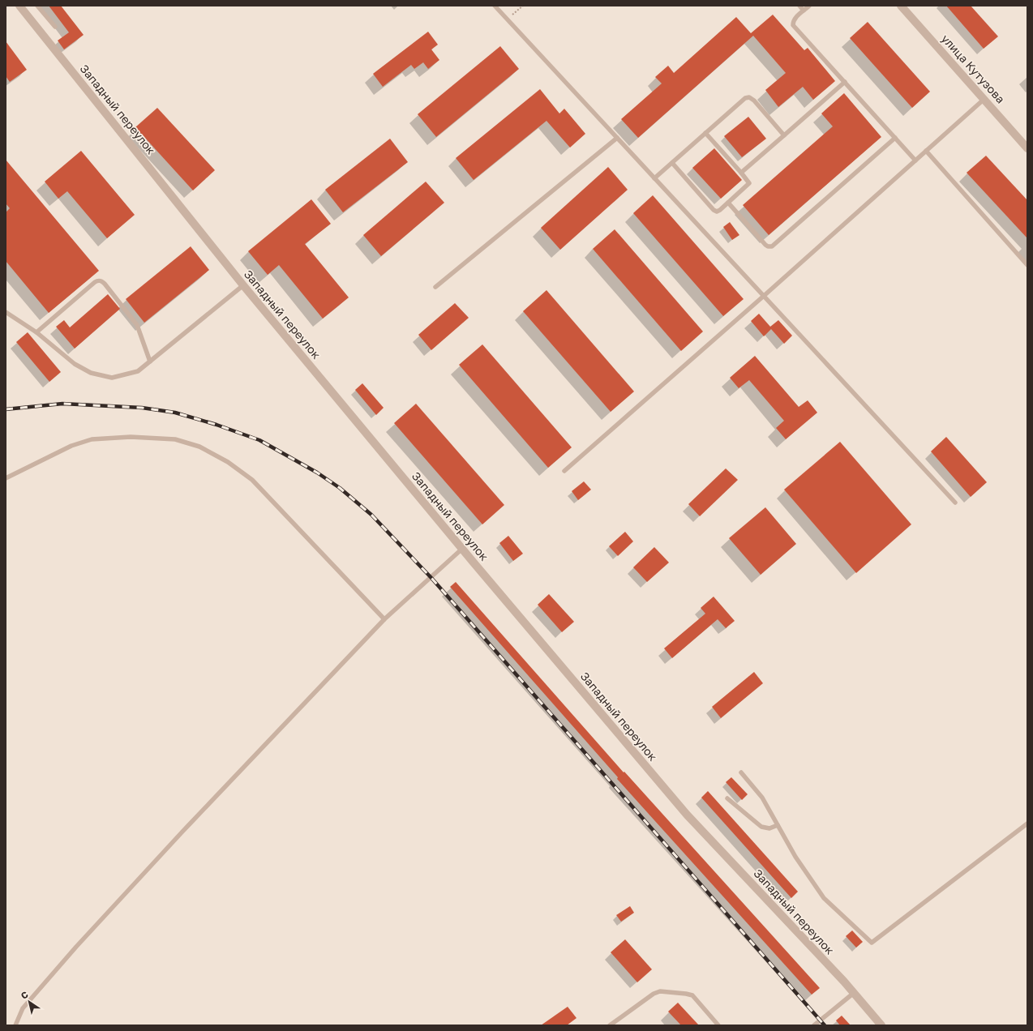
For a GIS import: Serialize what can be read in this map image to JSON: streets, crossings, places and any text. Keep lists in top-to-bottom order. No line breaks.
{"streets":{"street":["улица Кутузова","Западный переулок"]},"north":"top left"}
